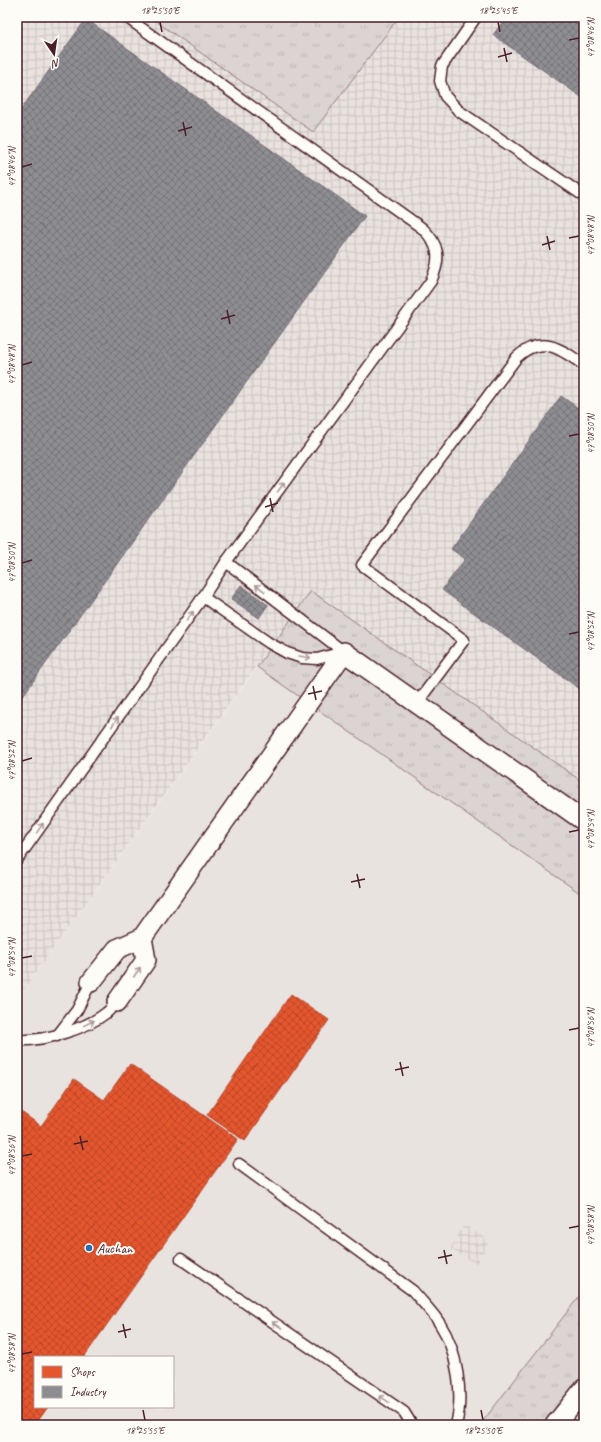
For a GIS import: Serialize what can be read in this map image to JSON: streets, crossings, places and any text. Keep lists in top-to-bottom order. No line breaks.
{"places":["Auchan"],"legend":["Shops","Industry"],"north":"bottom","coordinates":["18°25'50\"E","18°25'45\"E","47°08'46\"N","47°08'48\"N","47°08'50\"N","47°08'52\"N","47°08'54\"N","47°08'56\"N","47°08'58\"N","18°25'55\"E"]}
